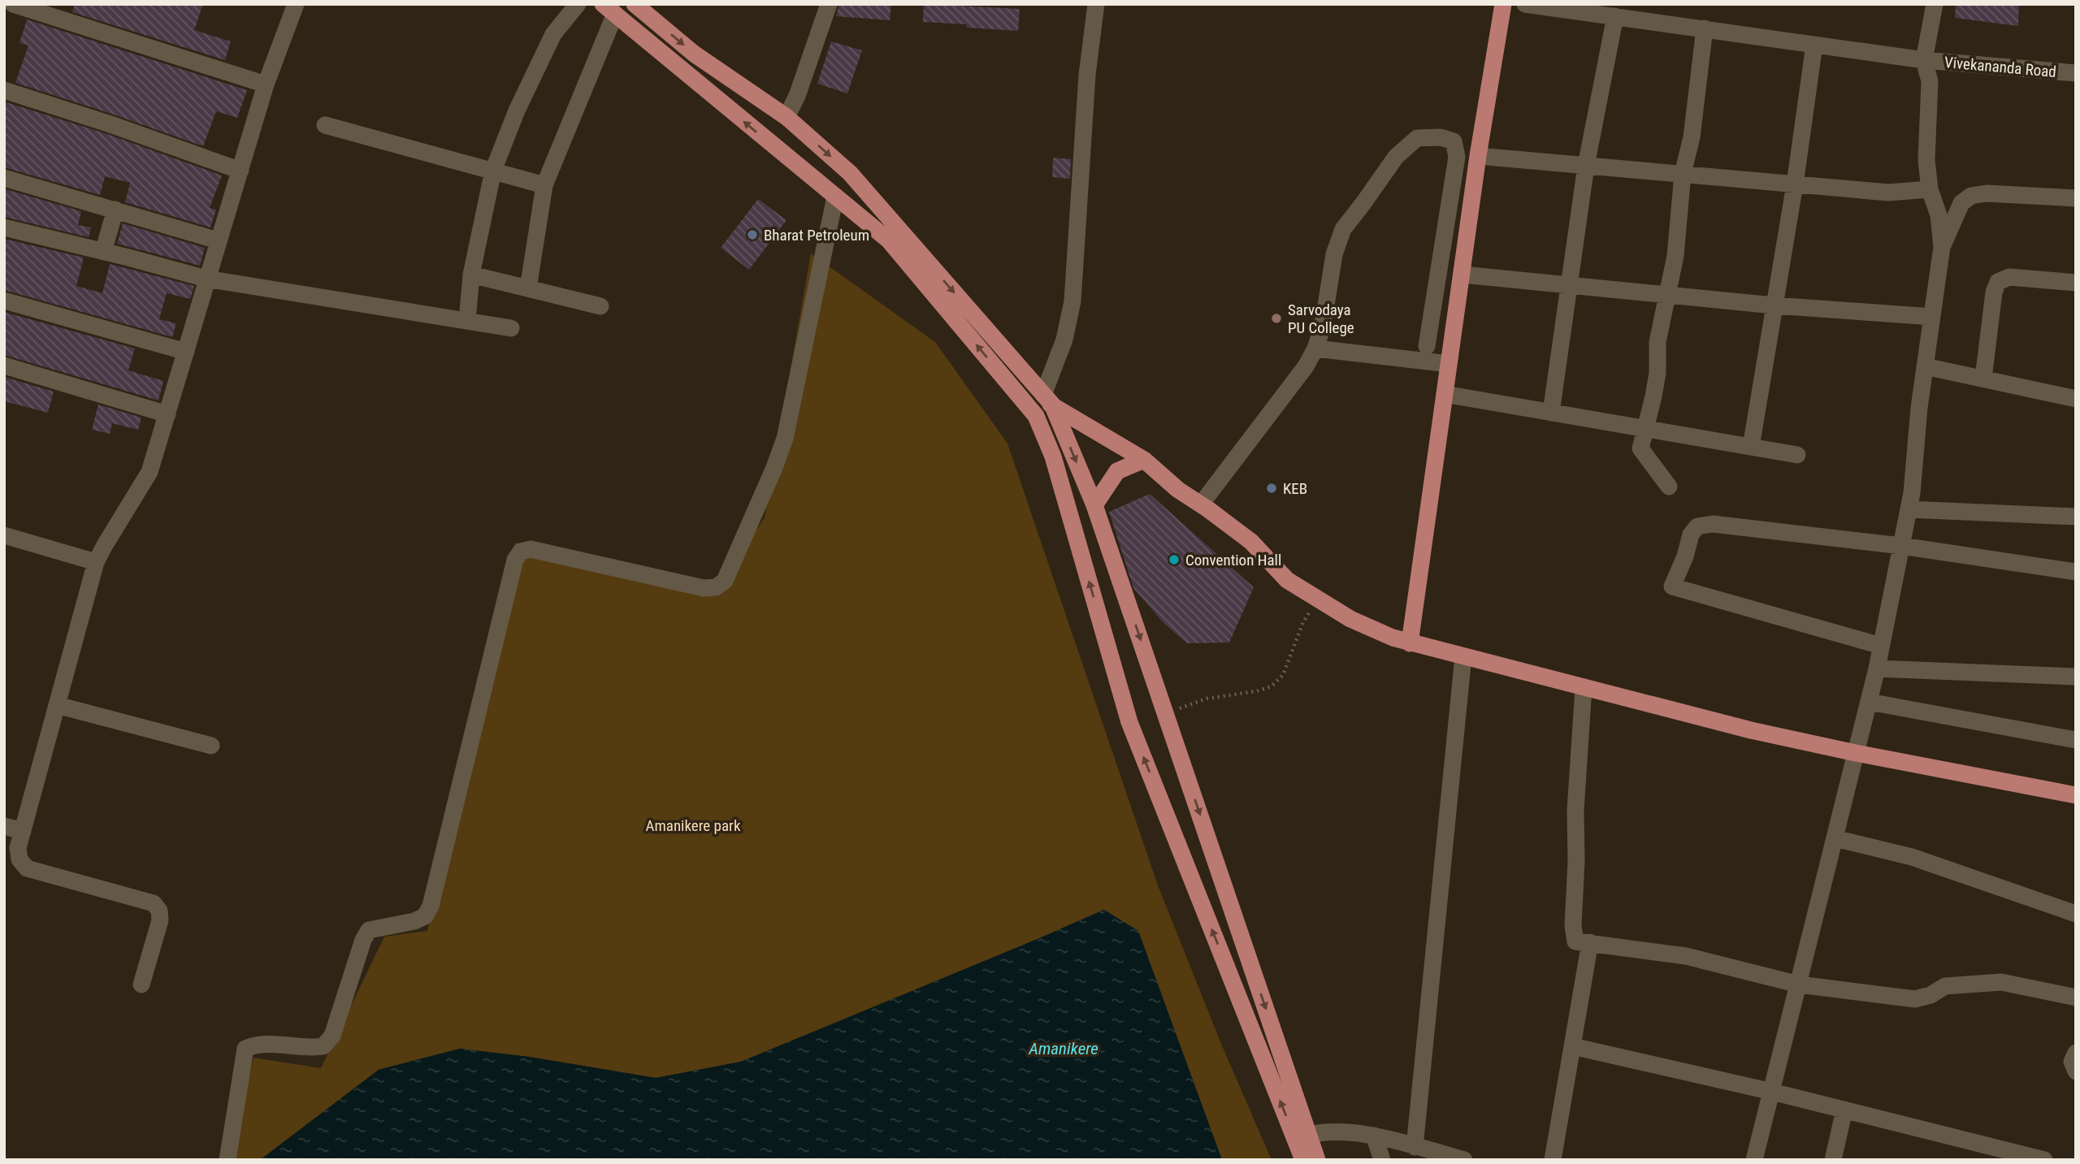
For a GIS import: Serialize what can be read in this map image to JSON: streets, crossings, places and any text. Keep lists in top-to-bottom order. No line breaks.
{"streets":{"street":["Vivekananda Road"]},"water":["Amanikere"],"parks":["Amanikere park"],"places":["Bharat Petroleum","Sarvodaya PU College","KEB","Convention Hall"]}
